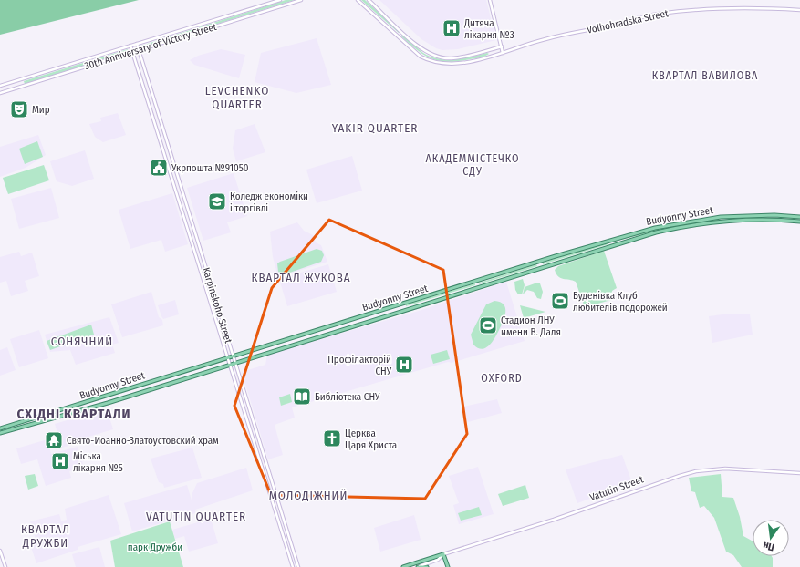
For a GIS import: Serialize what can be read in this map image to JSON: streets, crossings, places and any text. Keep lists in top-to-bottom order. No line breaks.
{"streets":{"main road":["Budyonny Street","Vatutin Street"],"street":["Volhohradska Street","30th Anniversary of Victory Street","Karpinskoho Street"]},"crossings":[["30th Anniversary of Victory Street","Karpinskoho Street"],["Budyonny Street","Karpinskoho Street"]],"districts":["КВАРТАЛ ВАВИЛОВА","LEVCHENKO QUARTER","YAKIR QUARTER","АКАДЕММІСТЕЧКО СДУ","КВАРТАЛ ЖУКОВА","СОНЯЧНИЙ","OXFORD","СХІДНІ КВАРТАЛИ","МОЛОДІЖНИЙ","VATUTIN QUARTER","КВАРТАЛ ДРУЖБИ"],"parks":["парк Дружби"],"places":{"hospital":["Дитяча лікарня №3","Профілакторій СНУ","Міська лікарня №5"],"theatre":["Мир"],"public building":["Укрпошта №91050"],"school or university":["Коледж економіки і торгівлі"],"sports":["Буденівка Клуб любителів подорожей","Стадион ЛНУ имени В. Даля"],"library":["Библіотека СНУ"],"church":["Церква Царя Христа"],"temple":["Свято-Иоанно-Златоустовский храм"]},"north":"bottom"}
